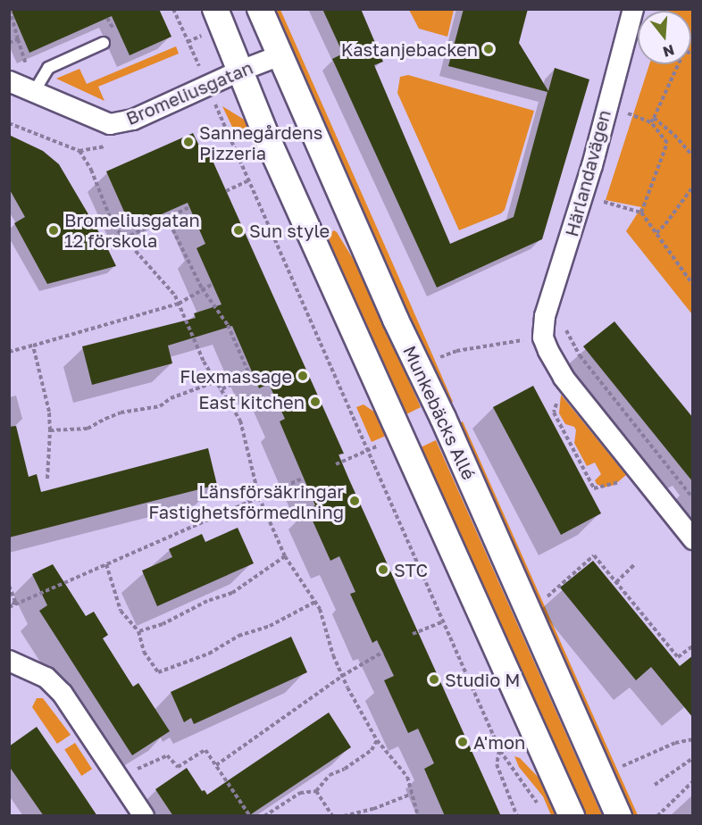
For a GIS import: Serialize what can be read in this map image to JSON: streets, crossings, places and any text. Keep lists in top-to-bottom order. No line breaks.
{"streets":{"street":["Bromeliusgatan","Härlandavägen","Munkebäcks Allé"]},"crossings":[["Bromeliusgatan","Munkebäcks Allé"]],"places":["Kastanjebacken","Sannegårdens Pizzeria","Bromeliusgatan 12 förskola","Sun style","Flexmassage","East kitchen","Länsförsäkringar Fastighetsförmedlning","STC","Studio M","A'mon"],"north":"bottom"}
